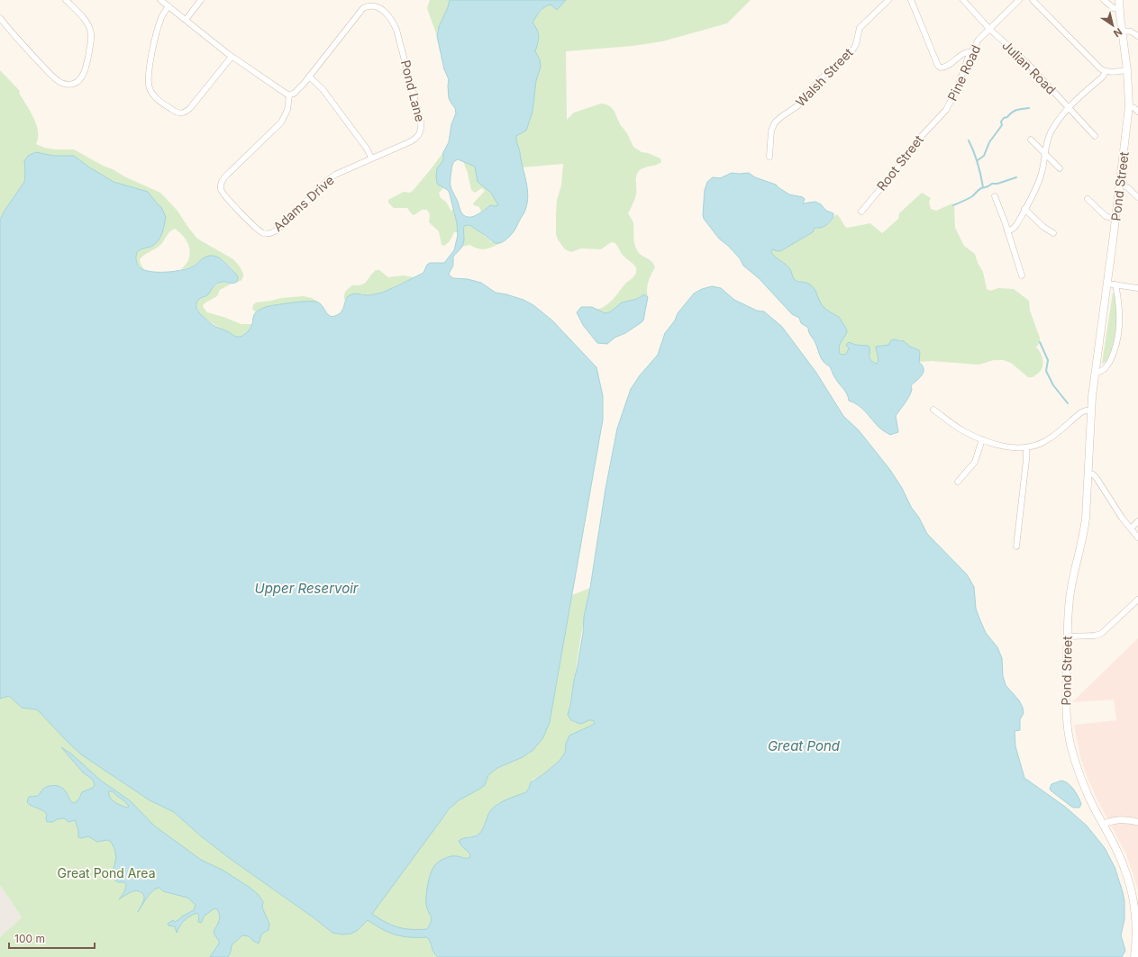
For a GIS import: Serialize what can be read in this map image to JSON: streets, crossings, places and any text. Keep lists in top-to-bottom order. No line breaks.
{"streets":{"main road":["Pond Street"],"street":["Julian Road","Pine Road","Walsh Street","Pond Lane","Root Street","Adams Drive"]},"crossings":[["Julian Road","Pine Road"],["Pine Road","Root Street"],["Pond Lane","Adams Drive"]],"water":["Upper Reservoir","Great Pond"],"parks":["Great Pond Area"],"scale_bar":"100 m","north":"bottom right"}
